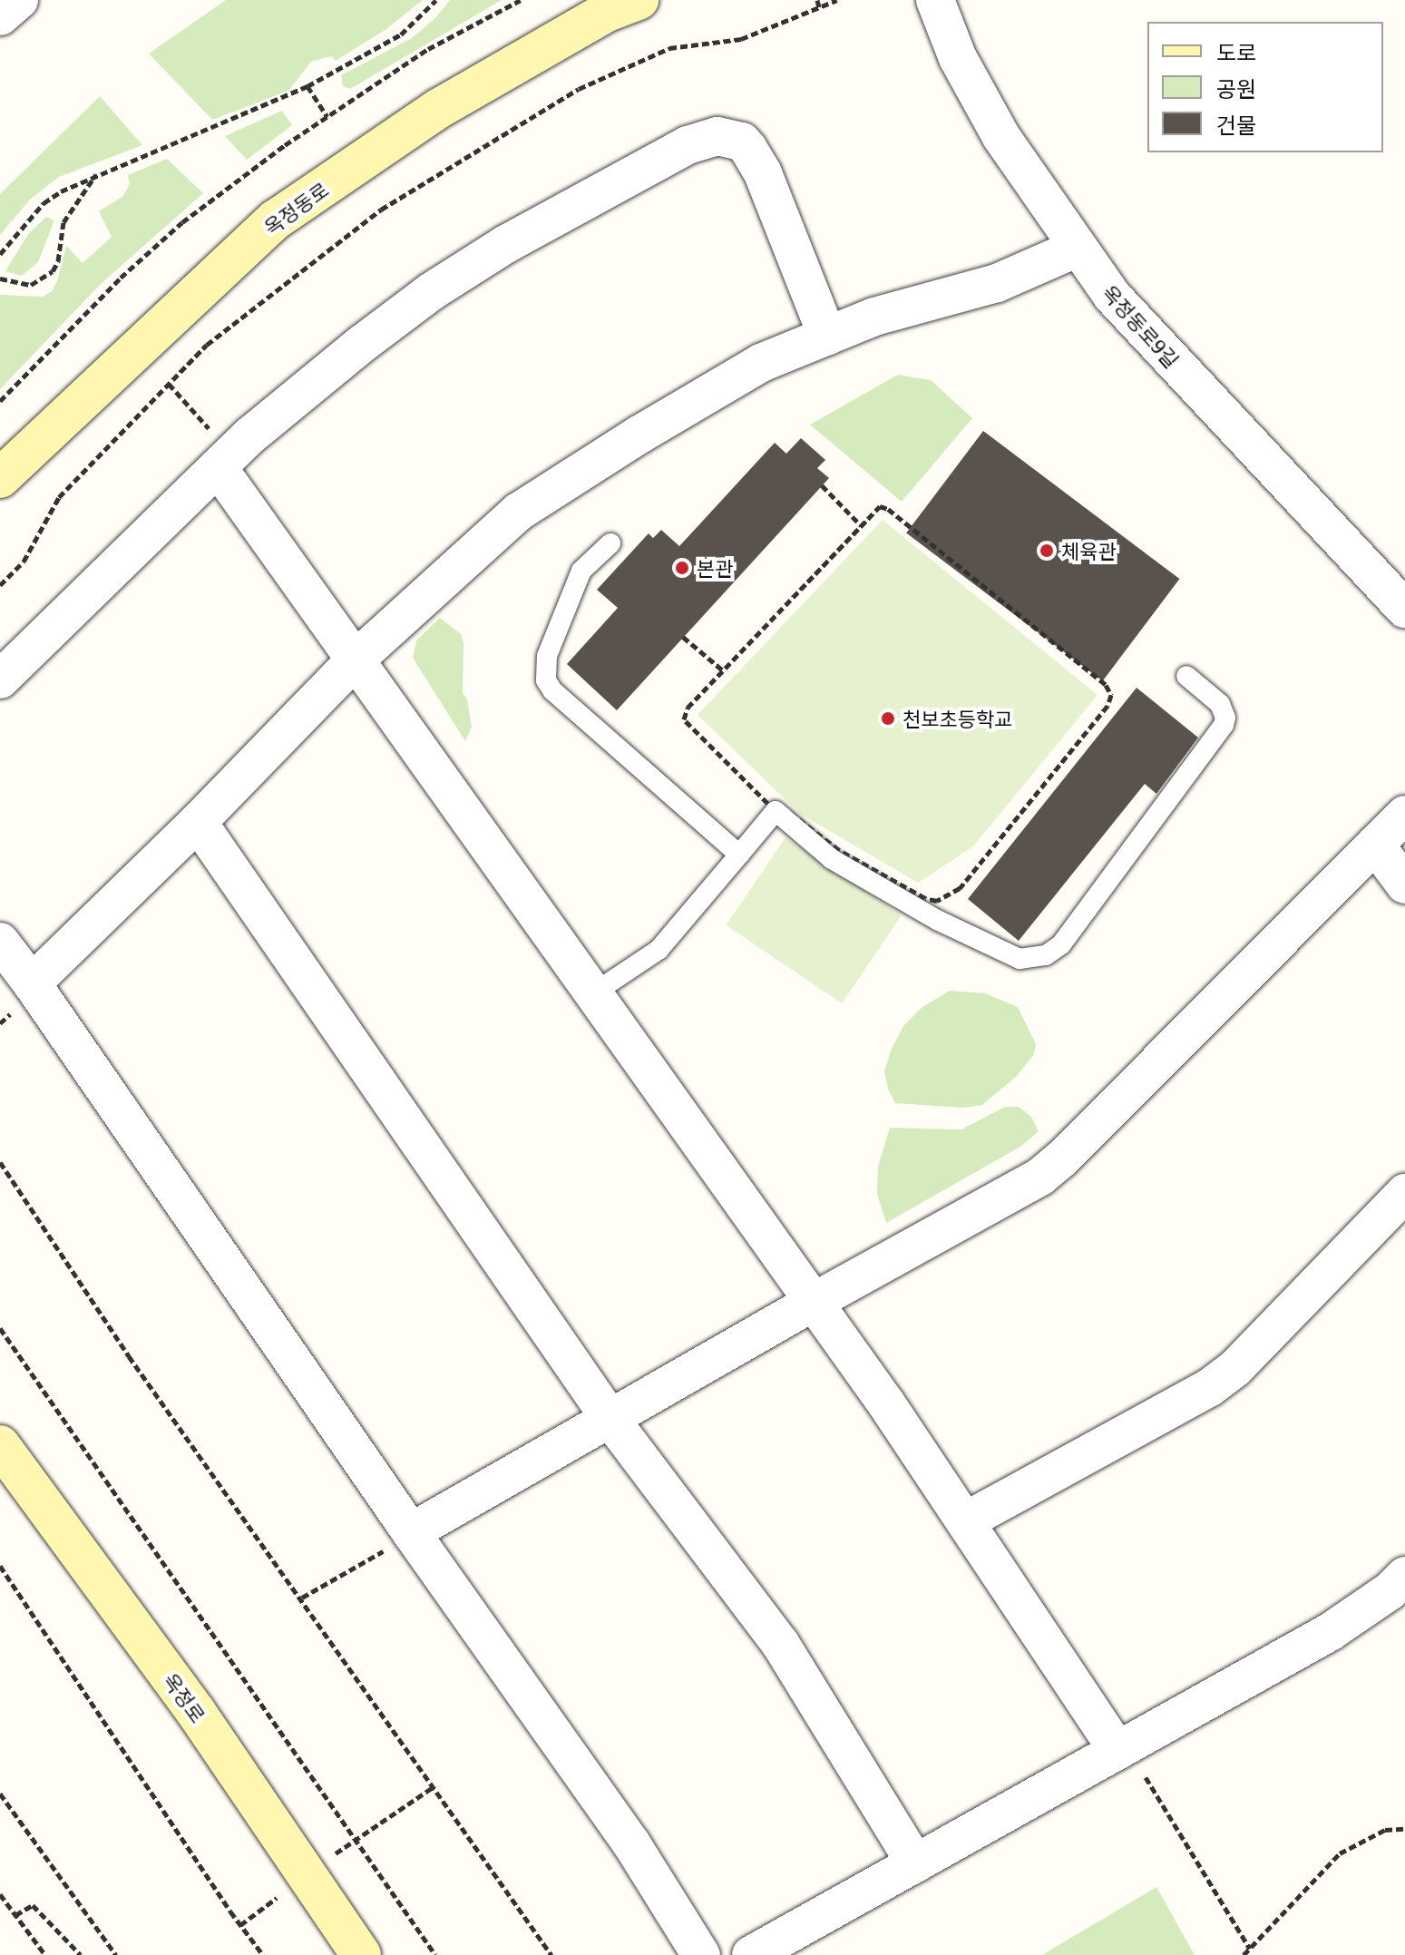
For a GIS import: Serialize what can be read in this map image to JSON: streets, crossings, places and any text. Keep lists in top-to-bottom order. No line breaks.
{"streets":{"street":["옥정동로","옥정동로9길","옥정로"]},"places":["체육관","본관","천보초등학교"],"legend":["도로","공원","건물"]}
